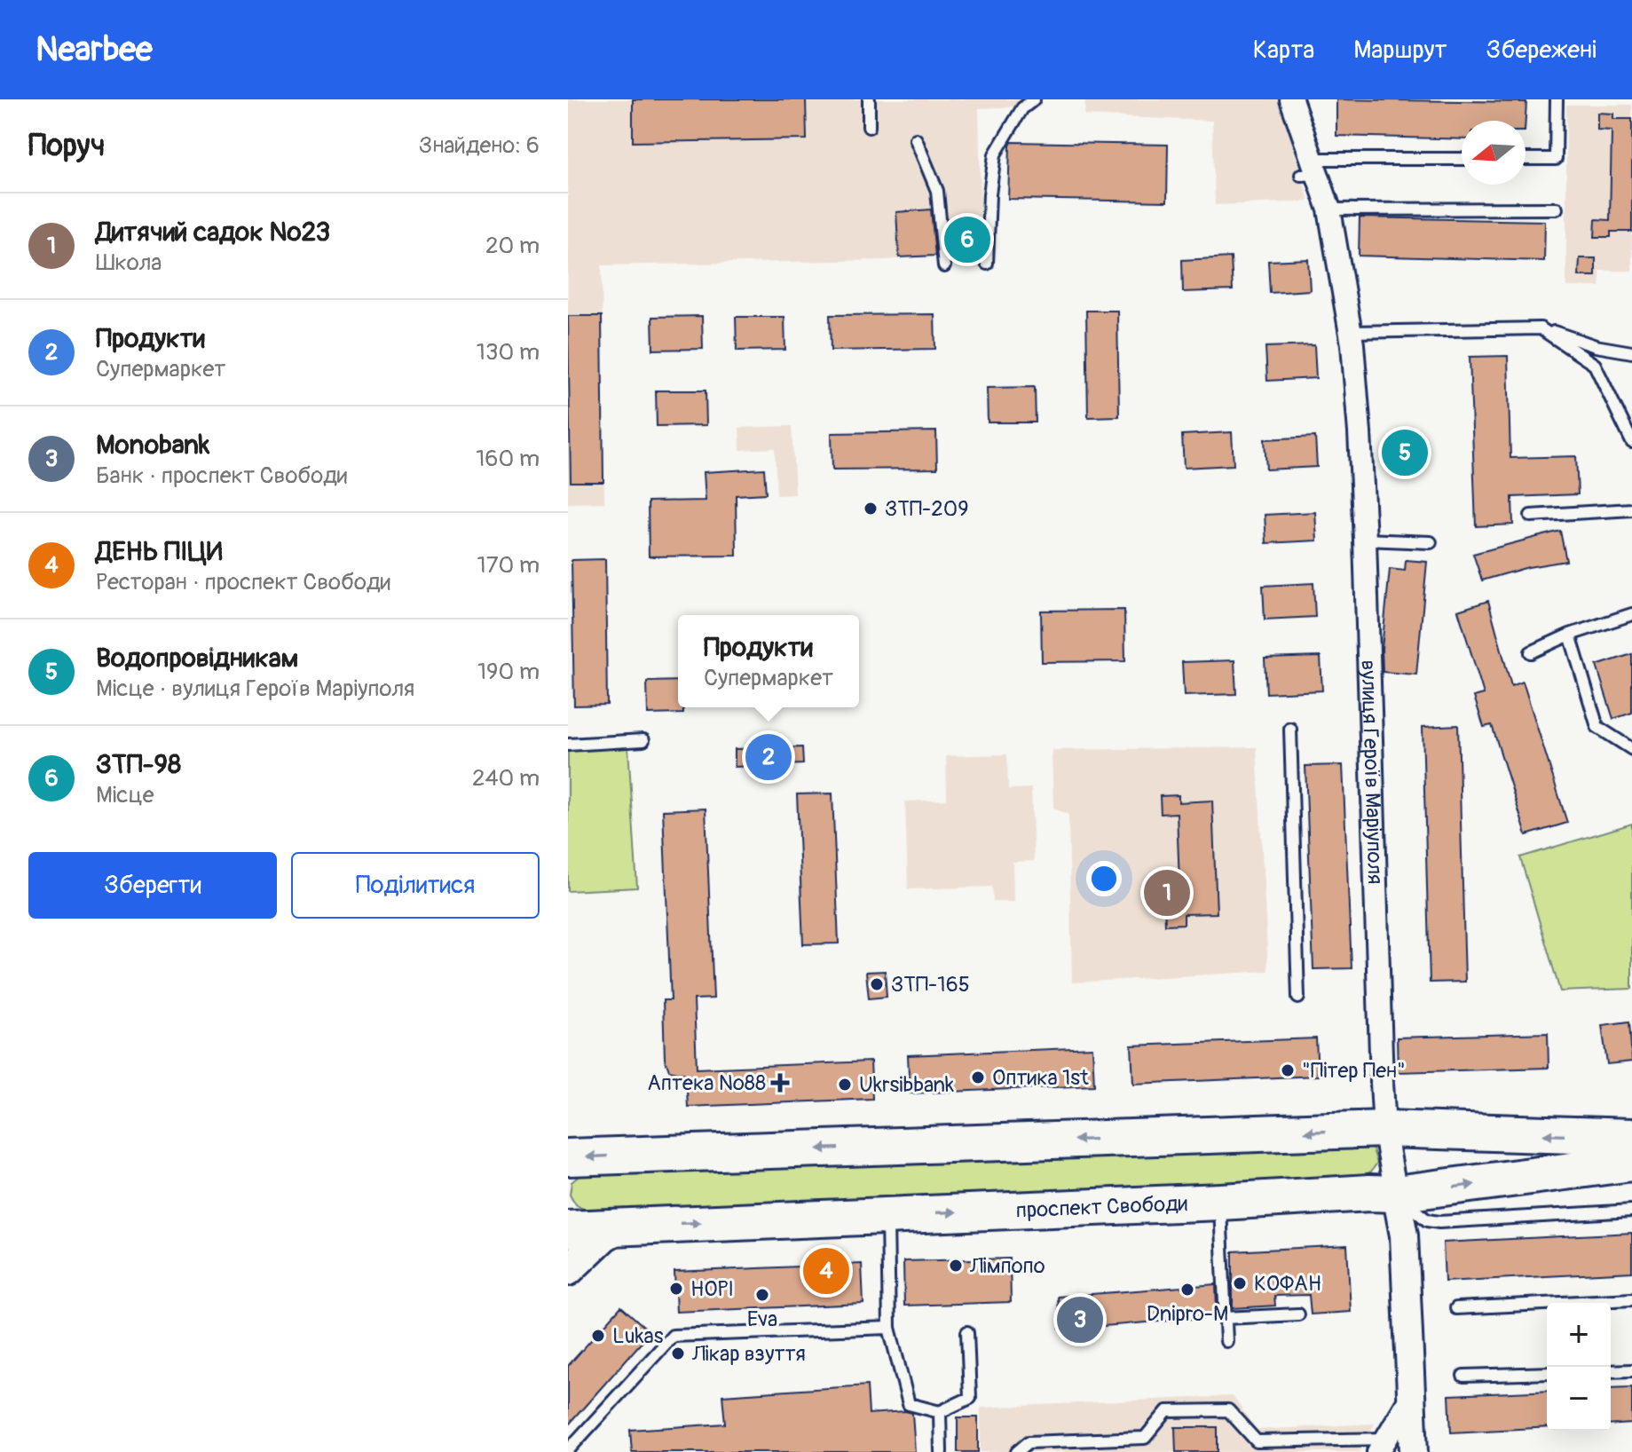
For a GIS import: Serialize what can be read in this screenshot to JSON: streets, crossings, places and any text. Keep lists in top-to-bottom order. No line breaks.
{"streets":{"highway":["проспект Свободи"],"street":["вулиця Героїв Маріуполя"]},"crossings":[["вулиця Героїв Маріуполя","проспект Свободи"]],"places":{"other":["ЗТП-209","ЗТП-165","\"Пітер Пен\"","Оптика 1st","Ukrsibbank","Лімпопо","КОФАН","НОРІ","Dnipro-M","Eva","Lukas","Лікар взуття"],"health":["Аптека №88"]},"north":"left","page":{"header":"Nearbee","nav":["Карта","Маршрут","Збережені"],"heading":["Поруч","Знайдено: 6"],"list":[{"mark":"1","name":"Дитячий садок №23","note":"Школа","value":"20 m"},{"mark":"2","name":"Продукти","note":"Супермаркет","value":"130 m"},{"mark":"3","name":"Monobank","note":"Банк · проспект Свободи","value":"160 m"},{"mark":"4","name":"ДЕНЬ ПІЦИ","note":"Ресторан · проспект Свободи","value":"170 m"},{"mark":"5","name":"Водопровідникам","note":"Місце · вулиця Героїв Маріуполя","value":"190 m"},{"mark":"6","name":"ЗТП-98","note":"Місце","value":"240 m"}],"pins":["6","5","2","1","4","3"],"popup":["Продукти","Супермаркет"],"buttons":["Зберегти","Поділитися"],"map_buttons":["+","−"]}}
